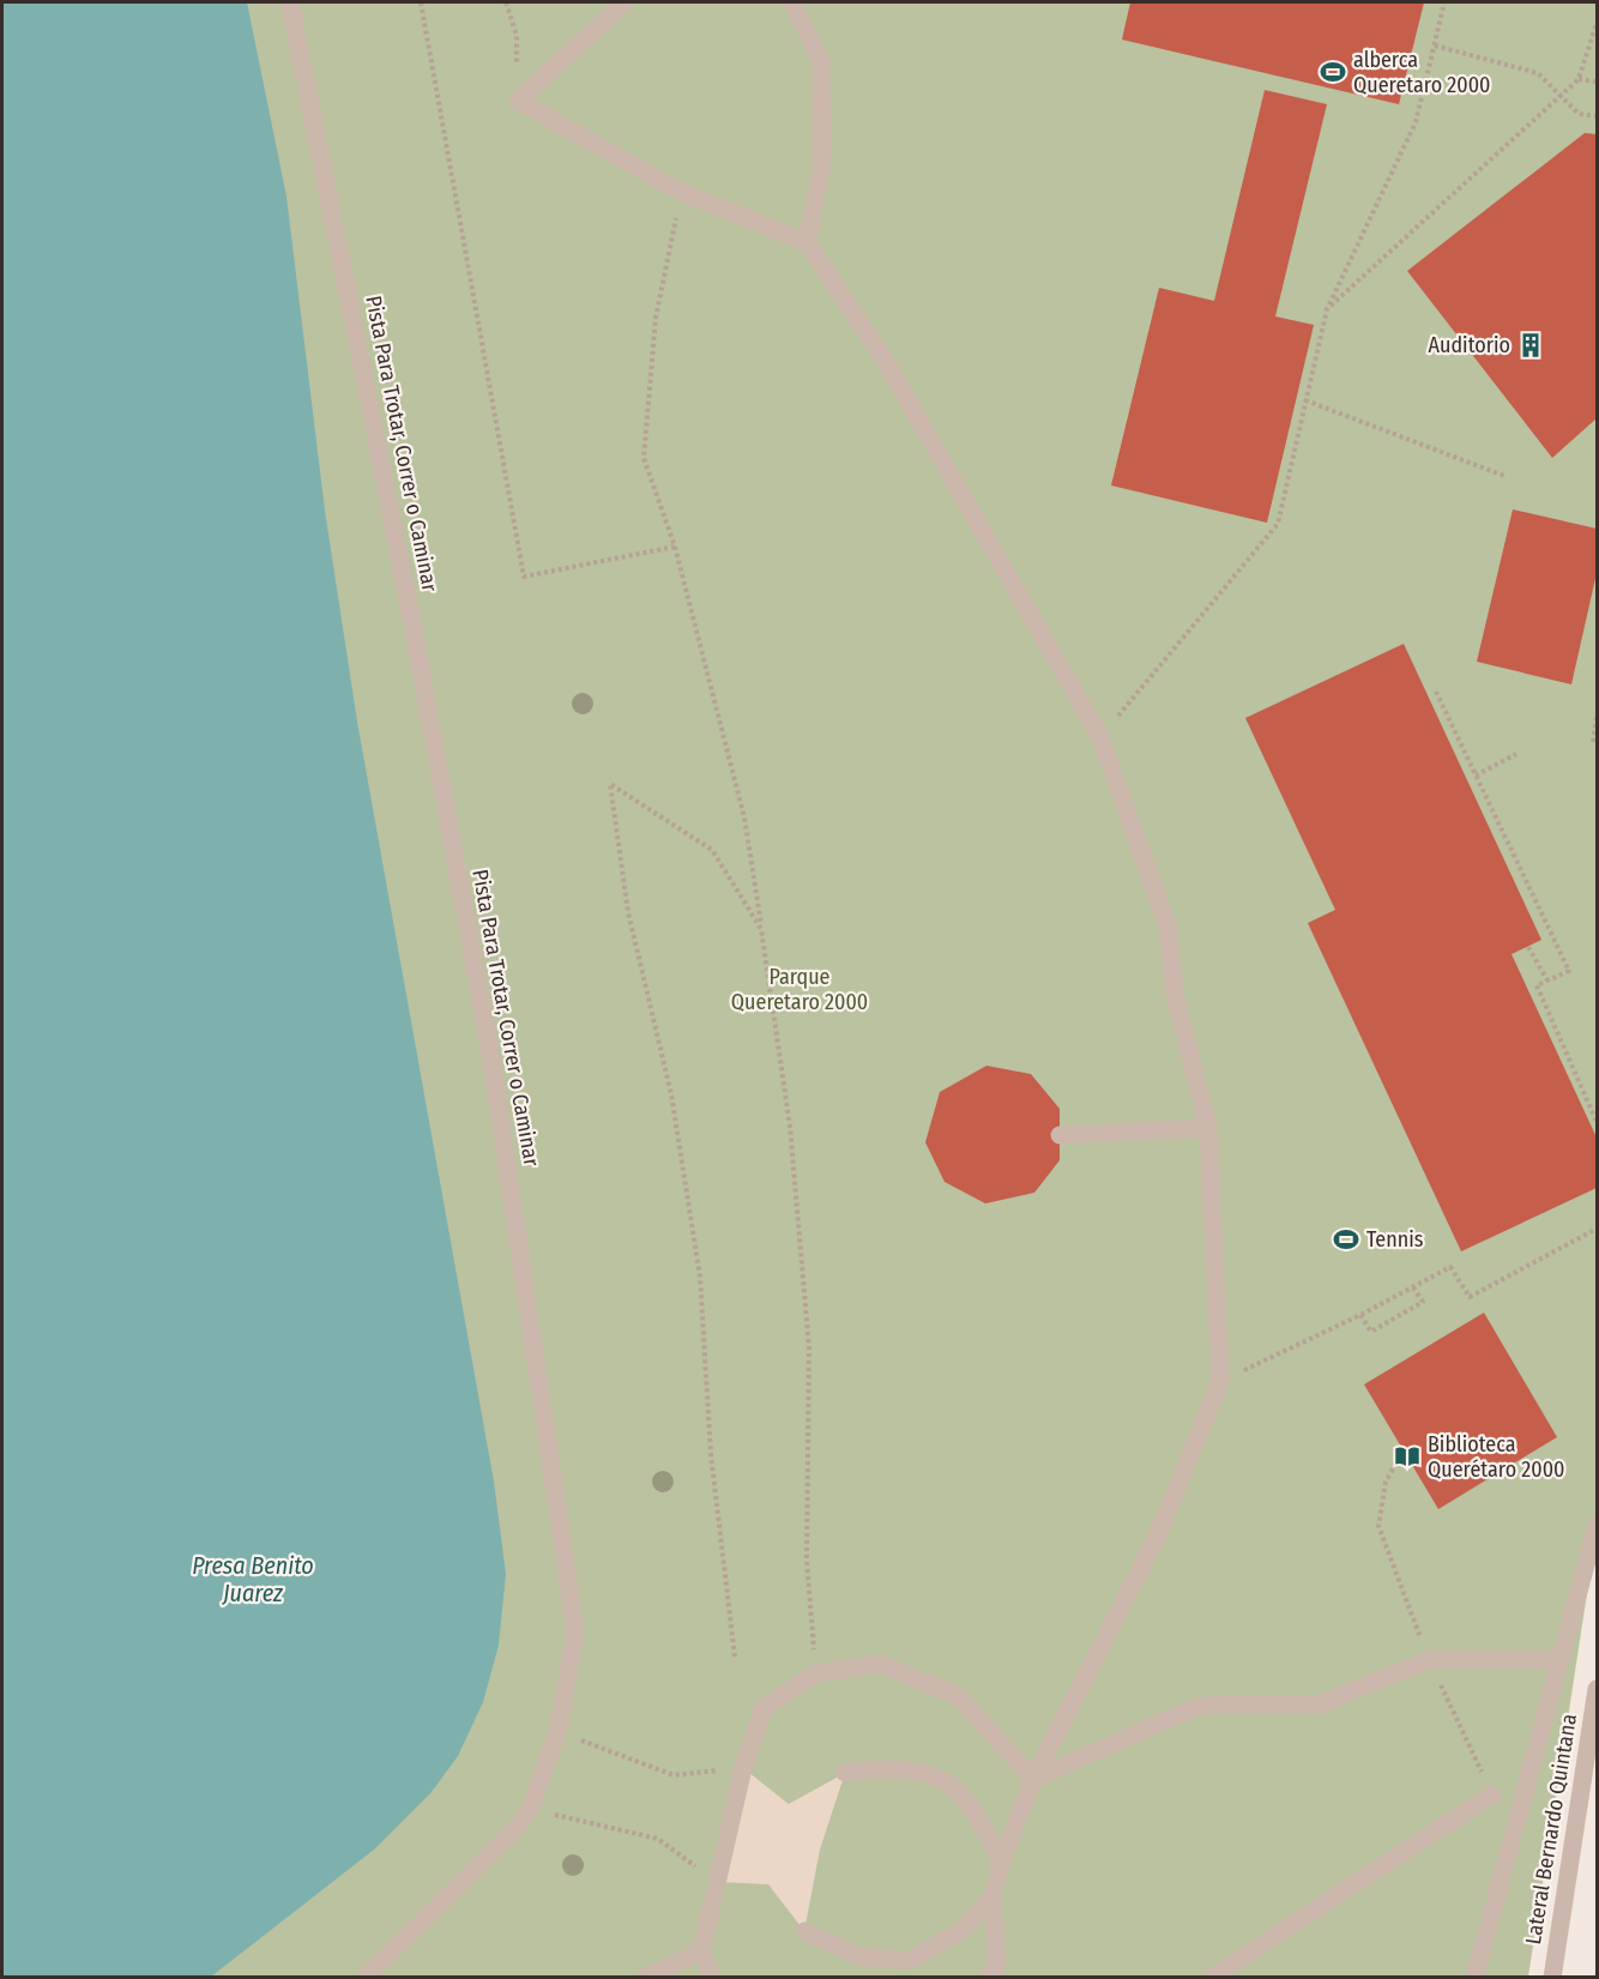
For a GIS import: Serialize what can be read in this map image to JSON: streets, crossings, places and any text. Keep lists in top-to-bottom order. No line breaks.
{"streets":{"street":["Pista Para Trotar, Correr o Caminar","Lateral Bernardo Quintana"]},"water":["Presa Benito Juarez"],"parks":["Parque Queretaro 2000"],"places":{"sports":["alberca Queretaro 2000","Tennis"],"building":["Auditorio"],"library":["Biblioteca Querétaro 2000"]}}
